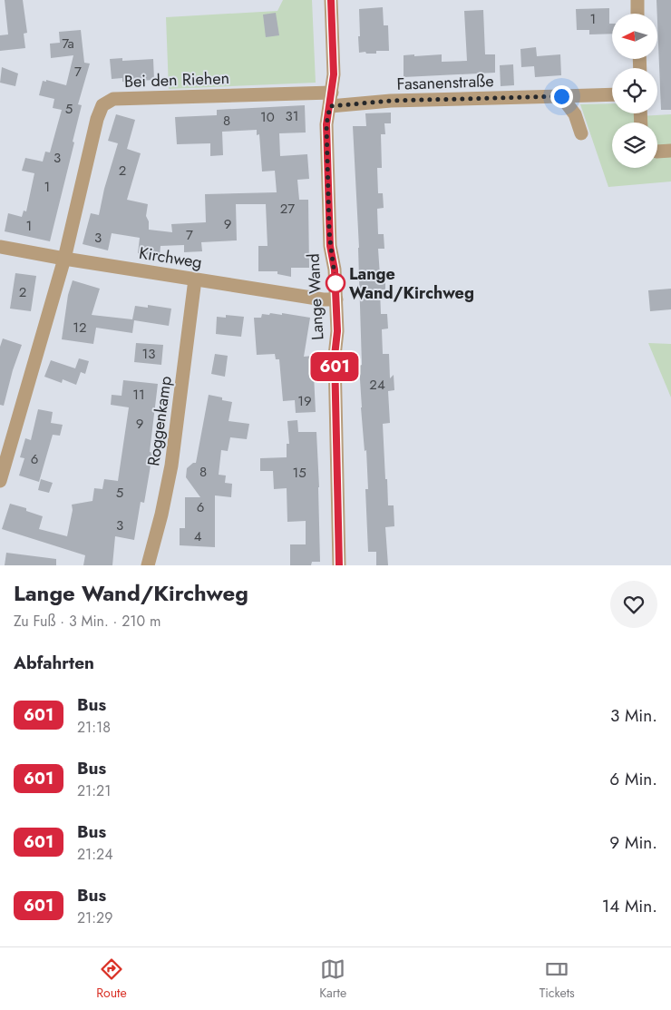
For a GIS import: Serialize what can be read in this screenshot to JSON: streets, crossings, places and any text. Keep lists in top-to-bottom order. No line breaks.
{"streets":{"street":["Bei den Riehen","Fasanenstraße","Kirchweg","Lange Wand","Roggenkamp"]},"crossings":[["Bei den Riehen","Fasanenstraße"],["Bei den Riehen","Kirchweg"],["Bei den Riehen","Lange Wand"],["Fasanenstraße","Lange Wand"],["Kirchweg","Lange Wand"],["Kirchweg","Roggenkamp"]],"places":["Lange Wand/Kirchweg"],"lines":["bus line 601"],"house_numbers":["1","7a","7","5","31","10","8","3","2","1","27","9","1","7","3","2","12","13","24","11","19","9","6","8","15","5","6","3","4"],"north":"left","page":{"on_map":"601","heading":[["Lange Wand/Kirchweg","Zu Fuß · 3 Min. · 210 m"],"Abfahrten"],"list":[{"mark":"601","name":"Bus","note":"21:18","value":"3 Min."},{"mark":"601","name":"Bus","note":"21:21","value":"6 Min."},{"mark":"601","name":"Bus","note":"21:24","value":"9 Min."},{"mark":"601","name":"Bus","note":"21:29","value":"14 Min."}],"tabs":["Route","Karte","Tickets"]}}
